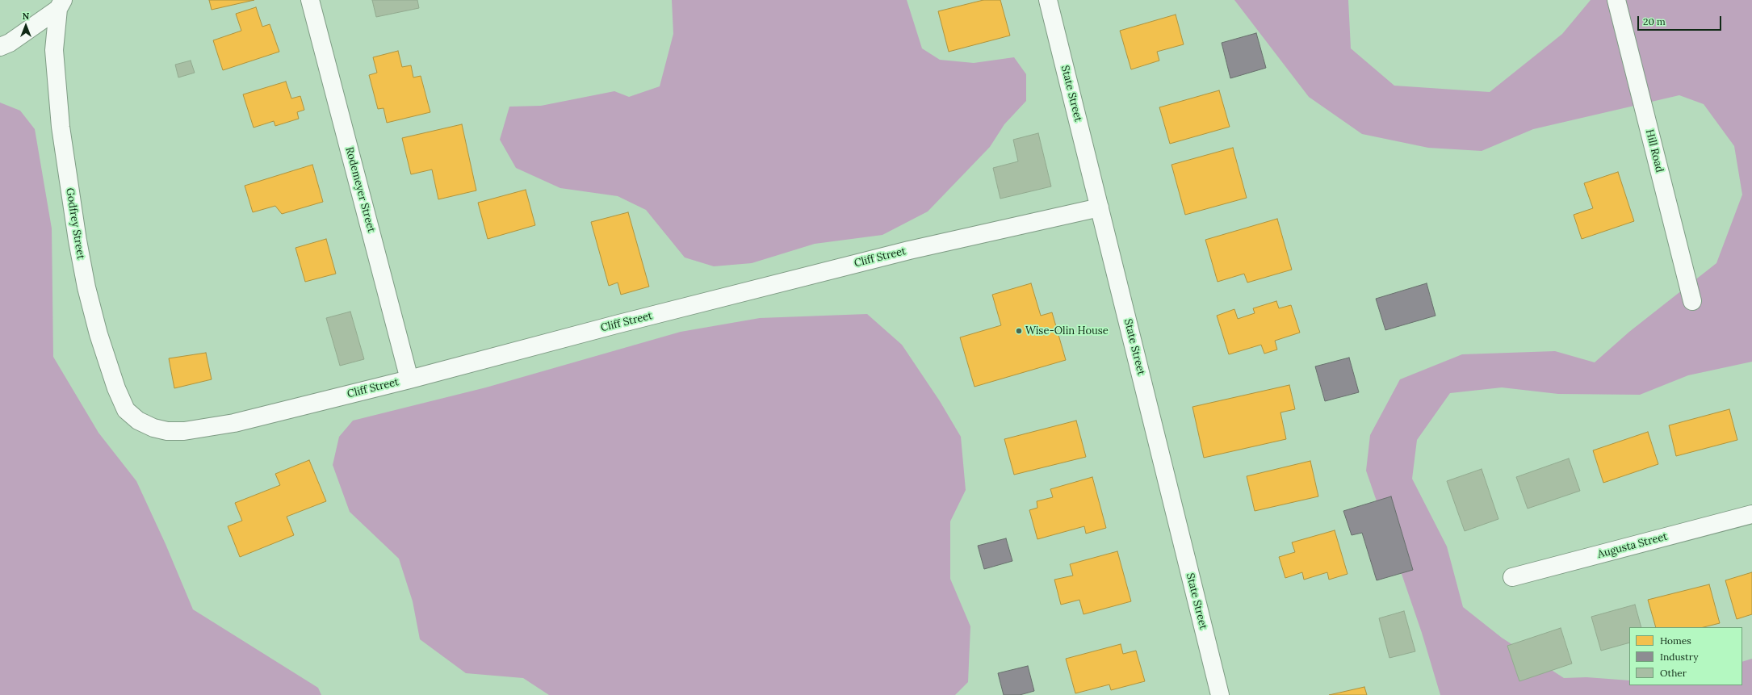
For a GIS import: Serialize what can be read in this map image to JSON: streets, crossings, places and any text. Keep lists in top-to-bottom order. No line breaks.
{"streets":{"street":["State Street","Hill Road","Rodemeyer Street","Godfrey Street","Cliff Street","Augusta Street"]},"crossings":[["State Street","Cliff Street"],["Rodemeyer Street","Cliff Street"],["Godfrey Street","Cliff Street"]],"places":["Wise-Olin House"],"legend":["Homes","Industry","Other"],"scale_bar":"20 m","north":"top"}
